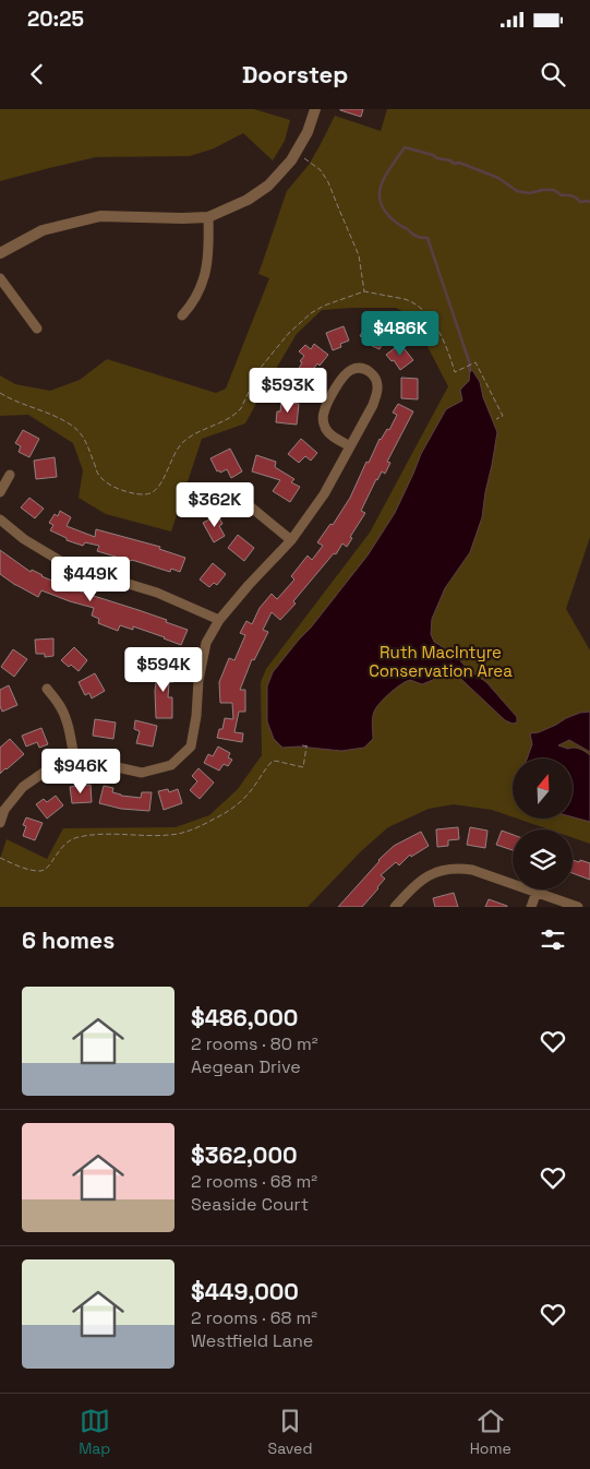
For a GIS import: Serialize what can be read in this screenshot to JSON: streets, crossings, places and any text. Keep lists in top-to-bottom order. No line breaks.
{"parks":["Ruth MacIntyre Conservation Area"],"north":"top","page":{"status":"20:25","header":"Doorstep","price":["$486K","$593K","$362K","$449K","$594K","$946K"],"heading":"6 homes","list":[{"name":"$486,000","note":"2 rooms · 80 m² · Aegean Drive"},{"name":"$362,000","note":"2 rooms · 68 m² · Seaside Court"},{"name":"$449,000","note":"2 rooms · 68 m² · Westfield Lane"}],"tabs":["Map","Saved","Home"]}}
